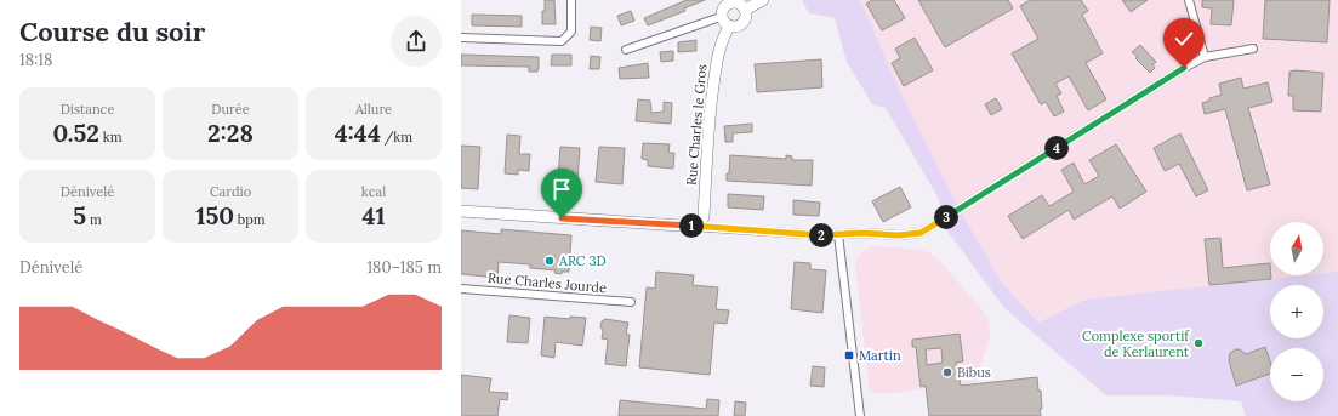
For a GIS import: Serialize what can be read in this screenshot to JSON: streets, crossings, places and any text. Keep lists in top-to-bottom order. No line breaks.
{"streets":{"street":["Rue Charles le Gros","Rue Charles Jourde"]},"places":{"other":["ARC 3D","Complexe sportif de Kerlaurent","Bibus"],"transit":["Martin"]},"north":"top","page":{"heading":["Course du soir","18:18"],"stats":[["Distance","0.52 km"],["Durée","2:28"],["Allure","4:44 /km"],["Dénivelé","5 m"],["Cardio","150 bpm"],["kcal","41"]],"pins":["4","3","1","2"],"map_buttons":["+","−"],"chart":["Dénivelé","180–185 m"]}}
